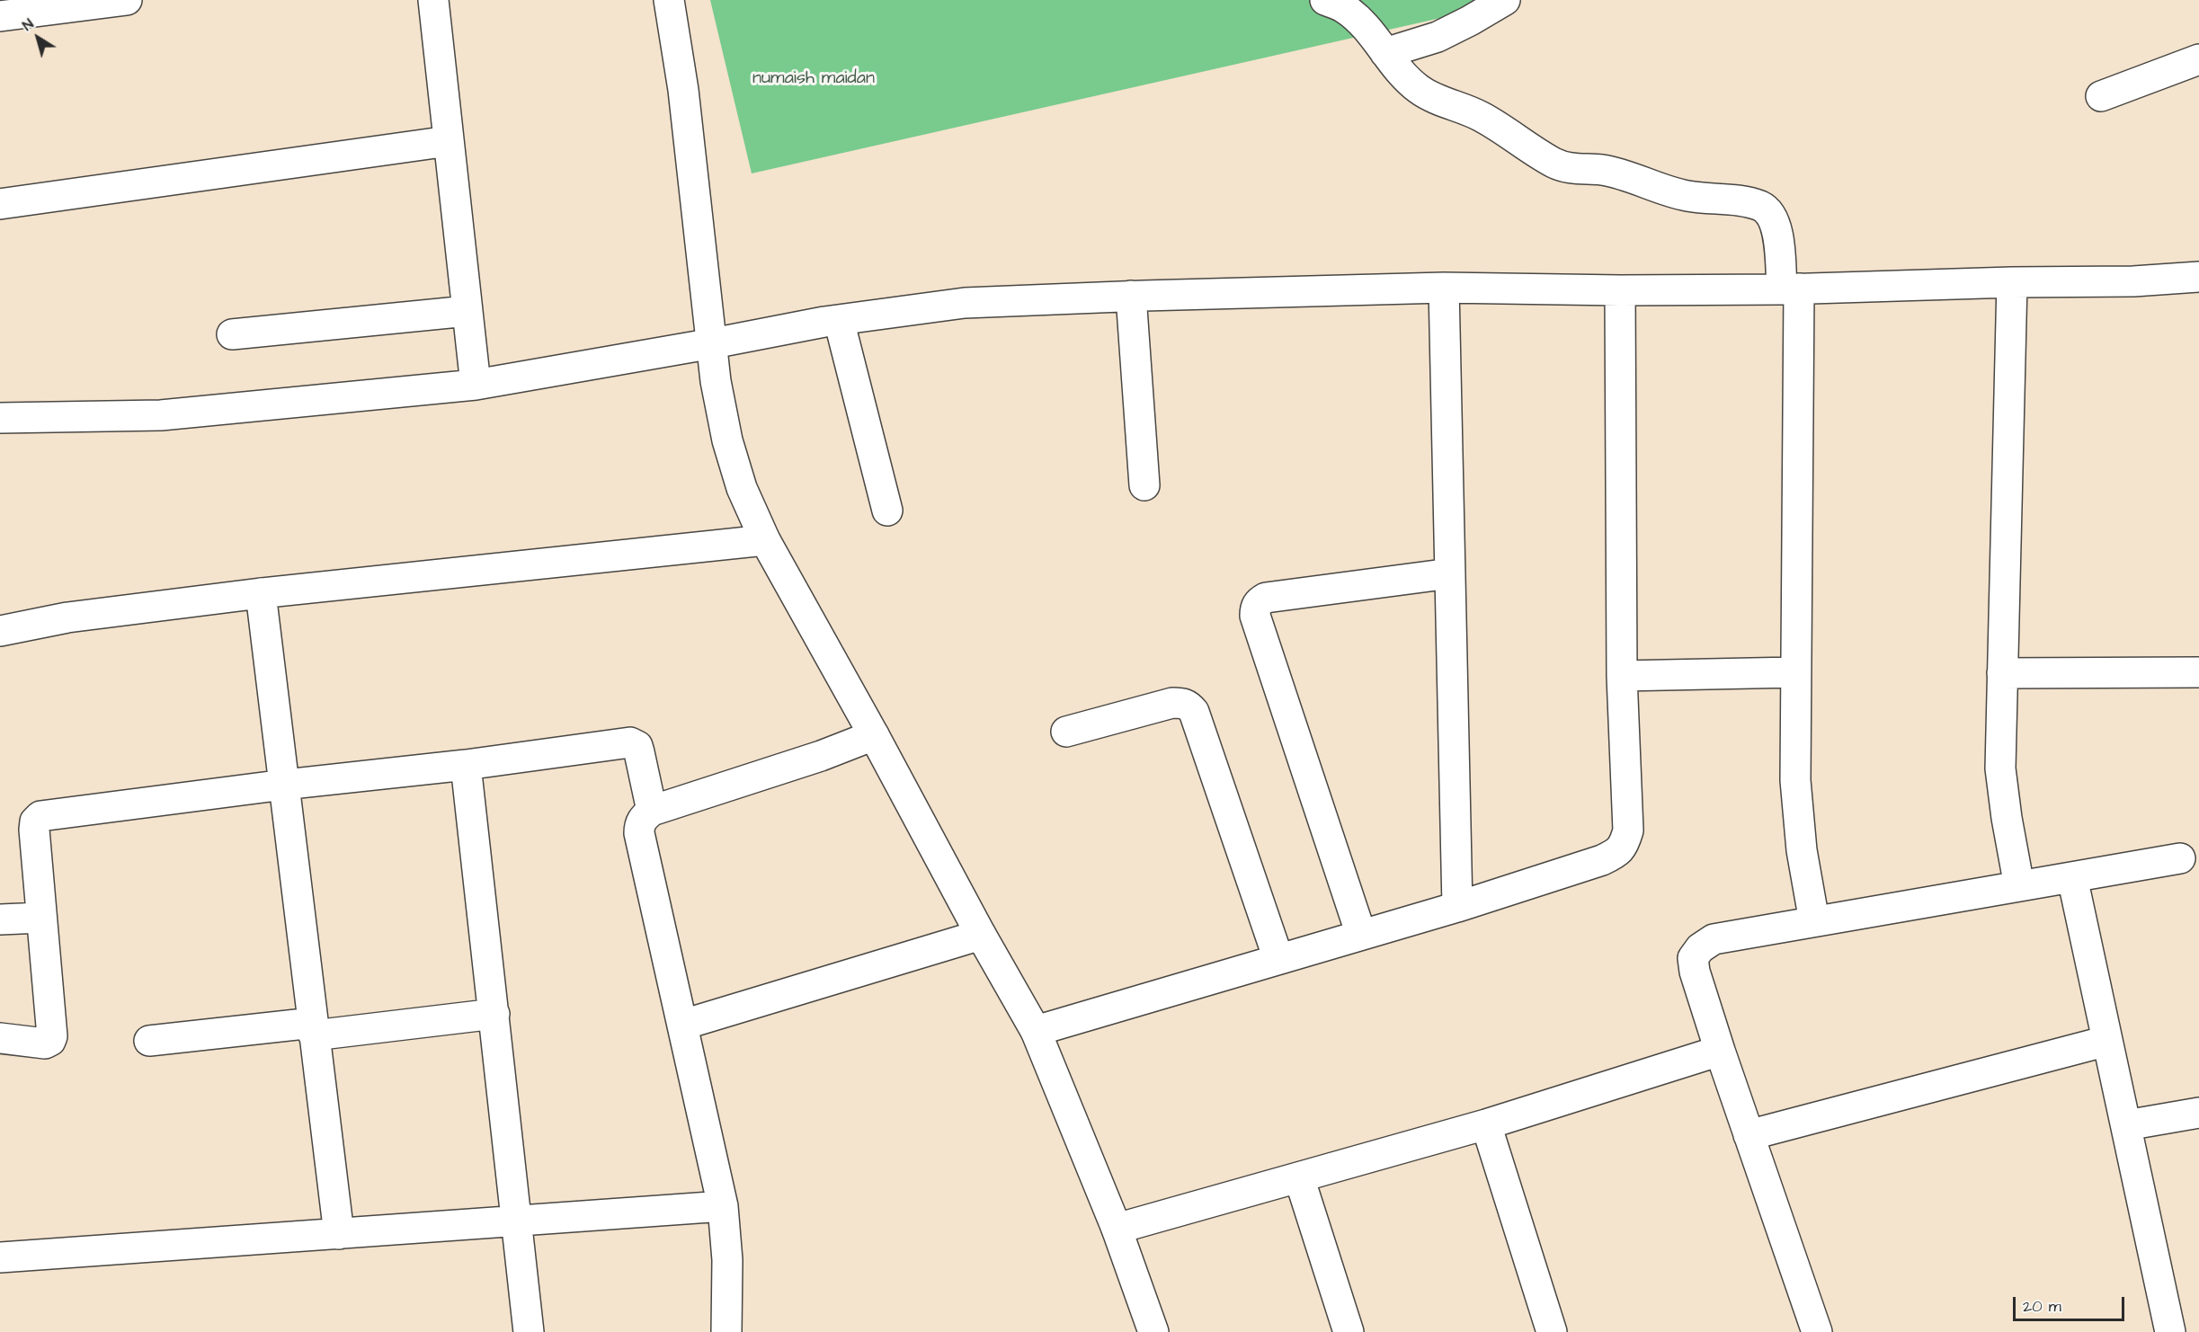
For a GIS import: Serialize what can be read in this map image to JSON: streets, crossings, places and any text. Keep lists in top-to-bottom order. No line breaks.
{"parks":["numaish maidan"],"scale_bar":"20 m","north":"top left"}
